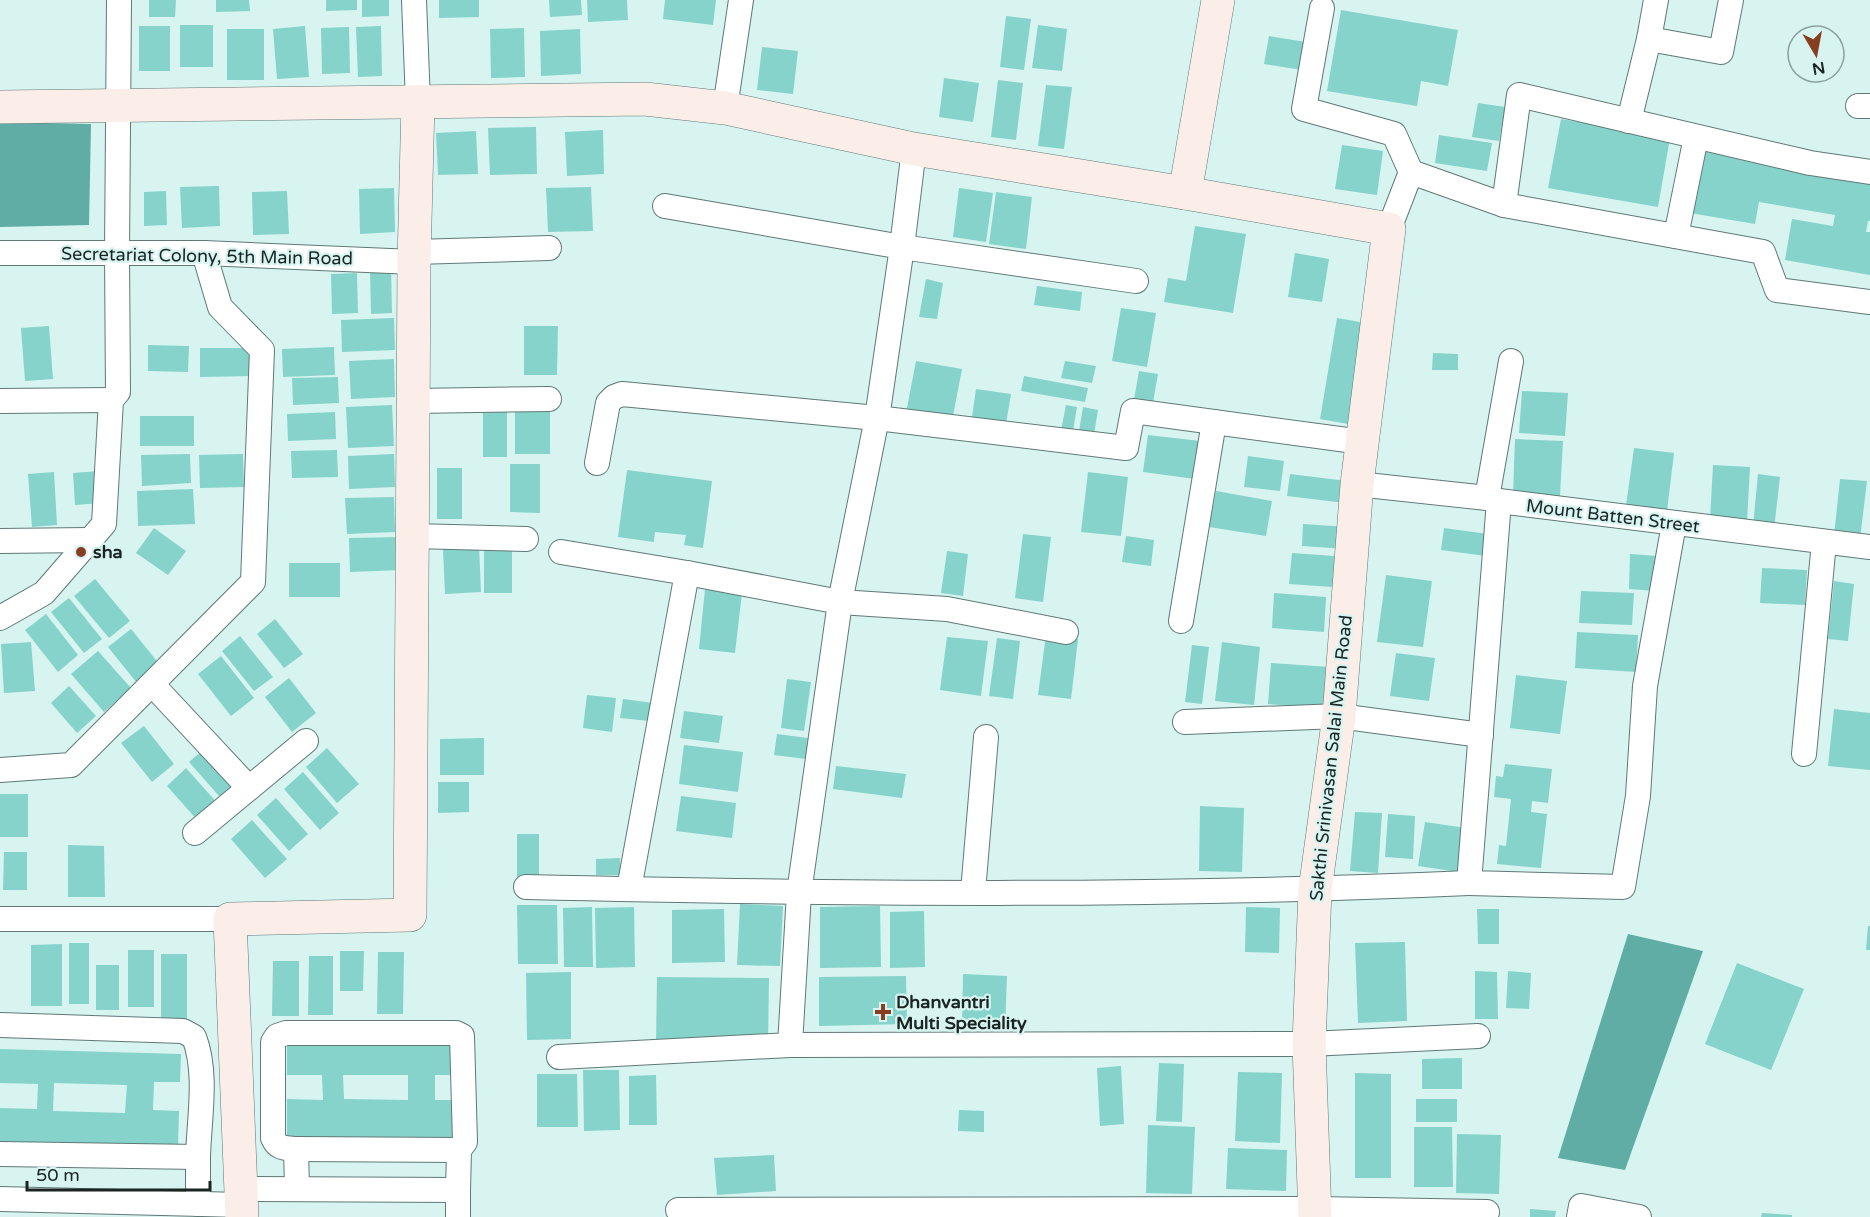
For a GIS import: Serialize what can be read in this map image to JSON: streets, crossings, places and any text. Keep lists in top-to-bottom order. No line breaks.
{"streets":{"street":["Secretariat Colony, 5th Main Road","Mount Batten Street","Sakthi Srinivasan Salai Main Road"]},"crossings":[["Mount Batten Street","Sakthi Srinivasan Salai Main Road"]],"places":{"other":["sha"],"health":["Dhanvantri Multi Speciality"]},"scale_bar":"50 m","north":"bottom"}
